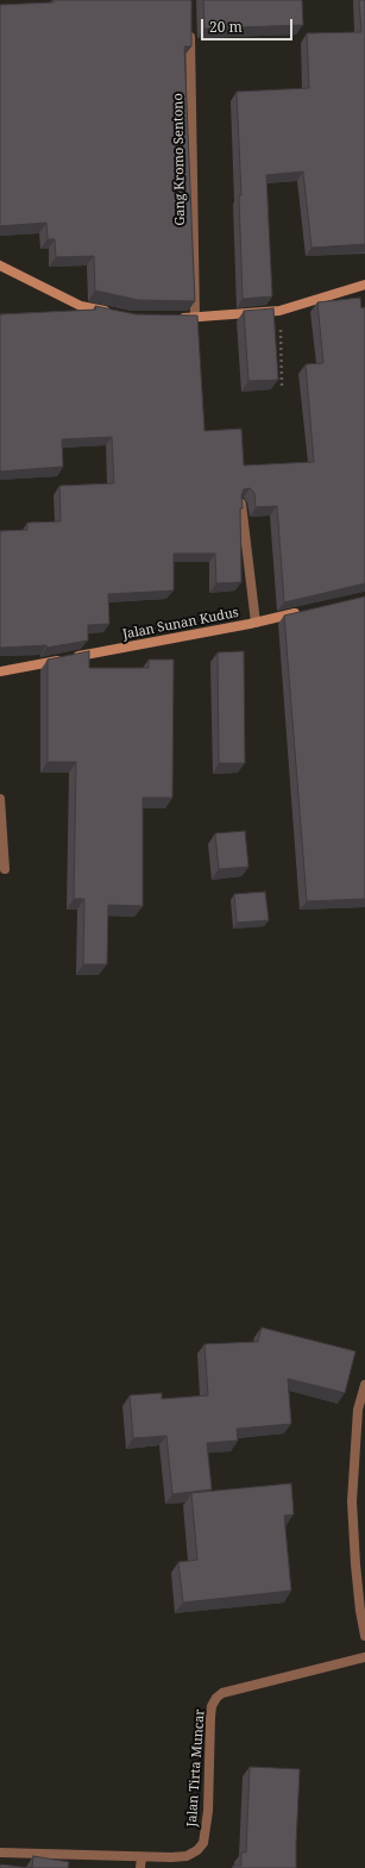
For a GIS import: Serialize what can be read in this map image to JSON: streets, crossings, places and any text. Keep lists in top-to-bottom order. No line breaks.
{"streets":{"street":["Gang Kromo Sentono","Jalan Sunan Kudus","Jalan Tirta Muncar"]},"scale_bar":"20 m"}
